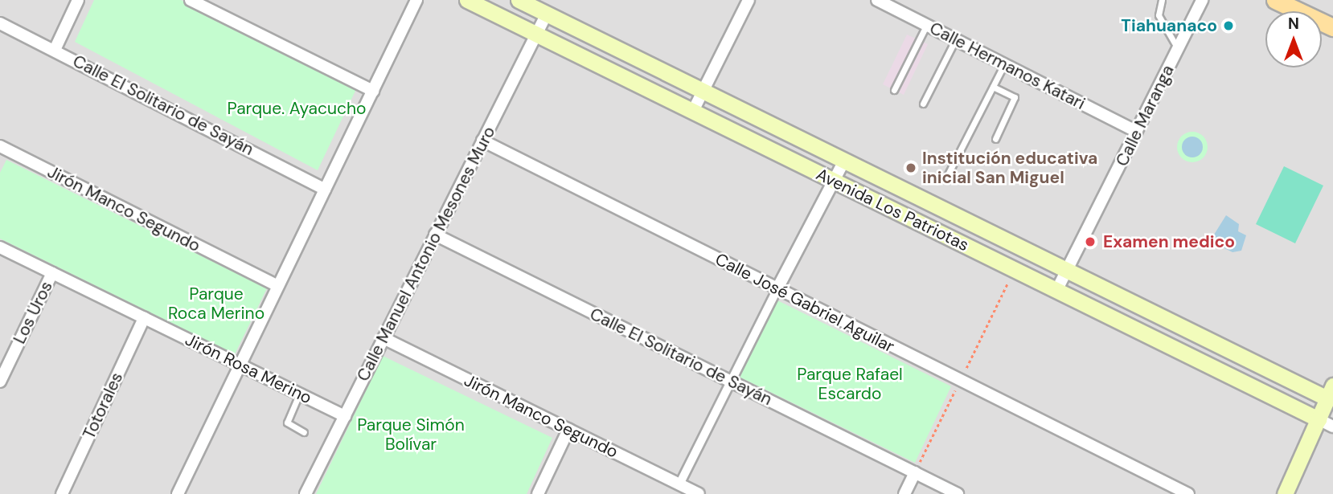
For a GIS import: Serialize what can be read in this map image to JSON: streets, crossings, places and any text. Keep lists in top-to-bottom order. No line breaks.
{"streets":{"main road":["Avenida Los Patriotas"],"street":["Calle Hermanos Katari","Calle El Solitario de Sayán","Calle Maranga","Jirón Manco Segundo","Calle Manuel Antonio Mesones Muro","Calle José Gabriel Aguilar","Los Uros","Jirón Rosa Merino","Totorales"]},"crossings":[["Calle Hermanos Katari","Calle Maranga"],["Calle El Solitario de Sayán","Calle Manuel Antonio Mesones Muro"],["Calle Maranga","Avenida Los Patriotas"],["Jirón Manco Segundo","Calle Manuel Antonio Mesones Muro"],["Avenida Los Patriotas","Calle Manuel Antonio Mesones Muro"],["Calle Manuel Antonio Mesones Muro","Calle José Gabriel Aguilar"],["Calle Manuel Antonio Mesones Muro","Jirón Rosa Merino"],["Los Uros","Jirón Rosa Merino"],["Jirón Rosa Merino","Totorales"]],"parks":["Parque. Ayacucho","Parque Roca Merino","Parque Rafael Escardo","Parque Simón Bolívar"],"places":["Tiahuanaco","Institución educativa inicial San Miguel","Examen medico"],"north":"top"}
